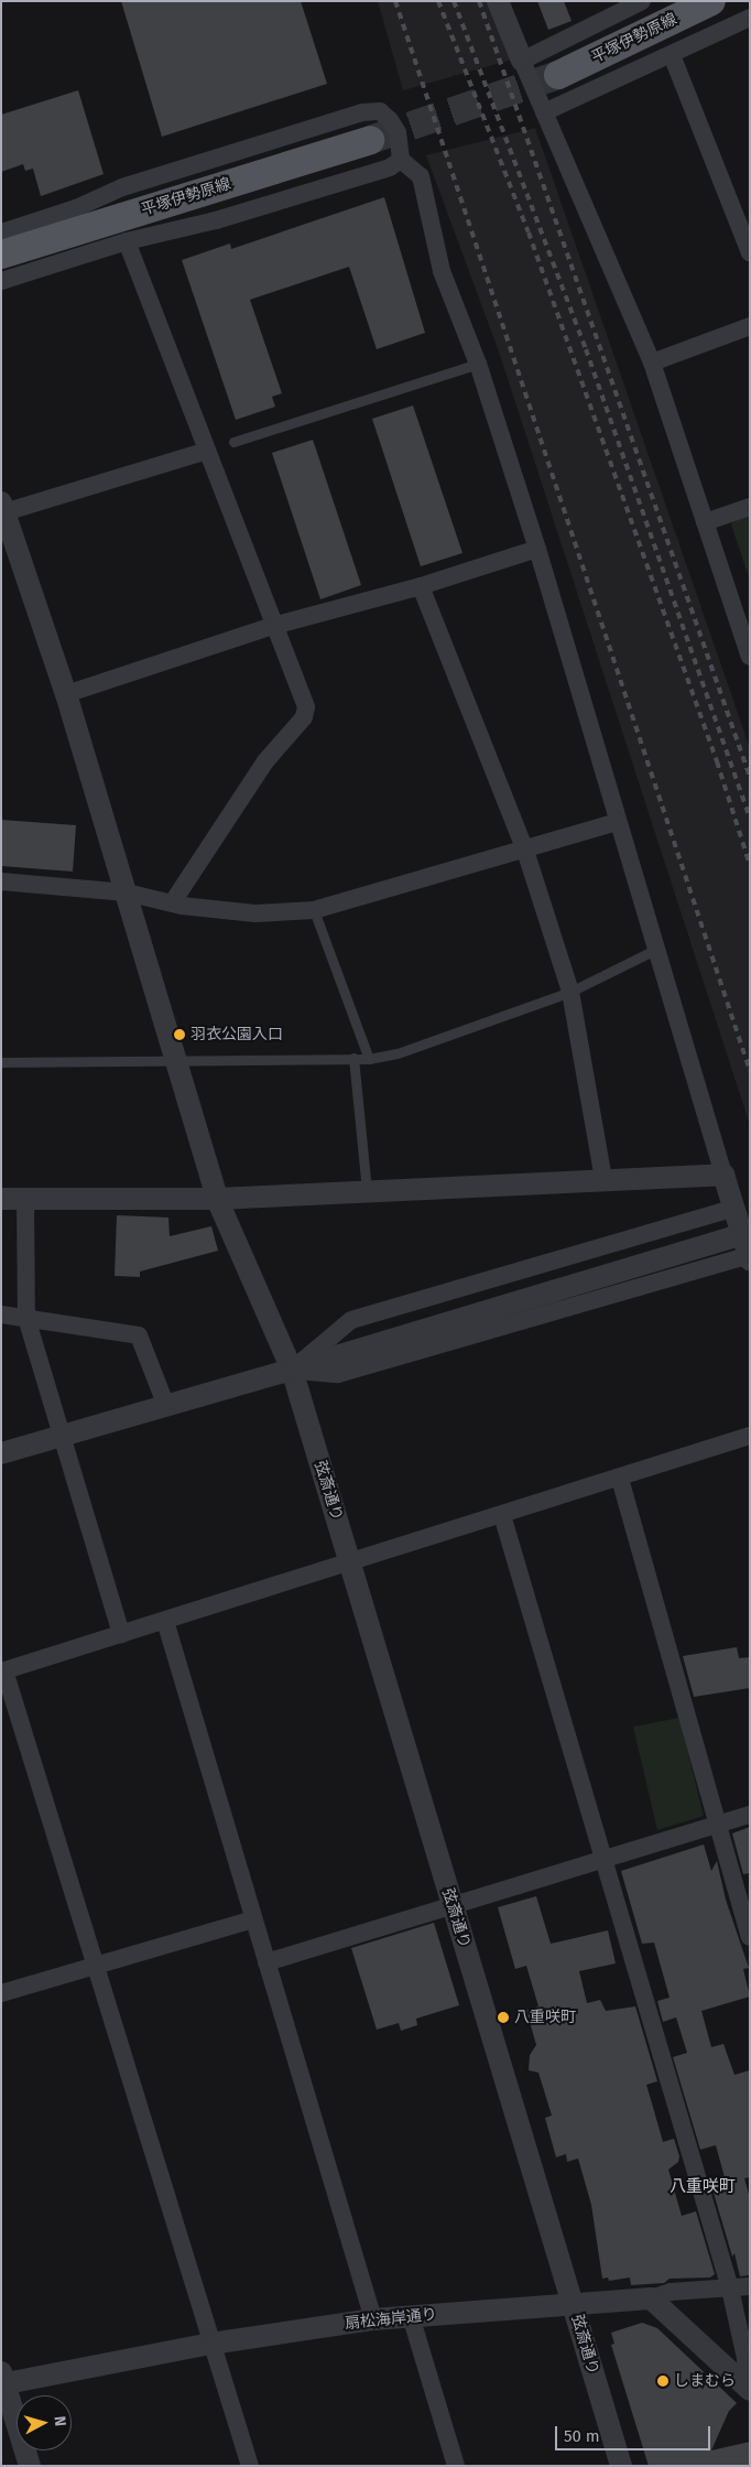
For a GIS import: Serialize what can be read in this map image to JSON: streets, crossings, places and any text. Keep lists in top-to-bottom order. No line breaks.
{"streets":{"main road":["平塚伊勢原線"],"street":["弦斎通り","扇松海岸通り"]},"crossings":[["弦斎通り","扇松海岸通り"]],"districts":["八重咲町"],"places":["羽衣公園入口","八重咲町","しまむら"],"scale_bar":"50 m","north":"right"}
